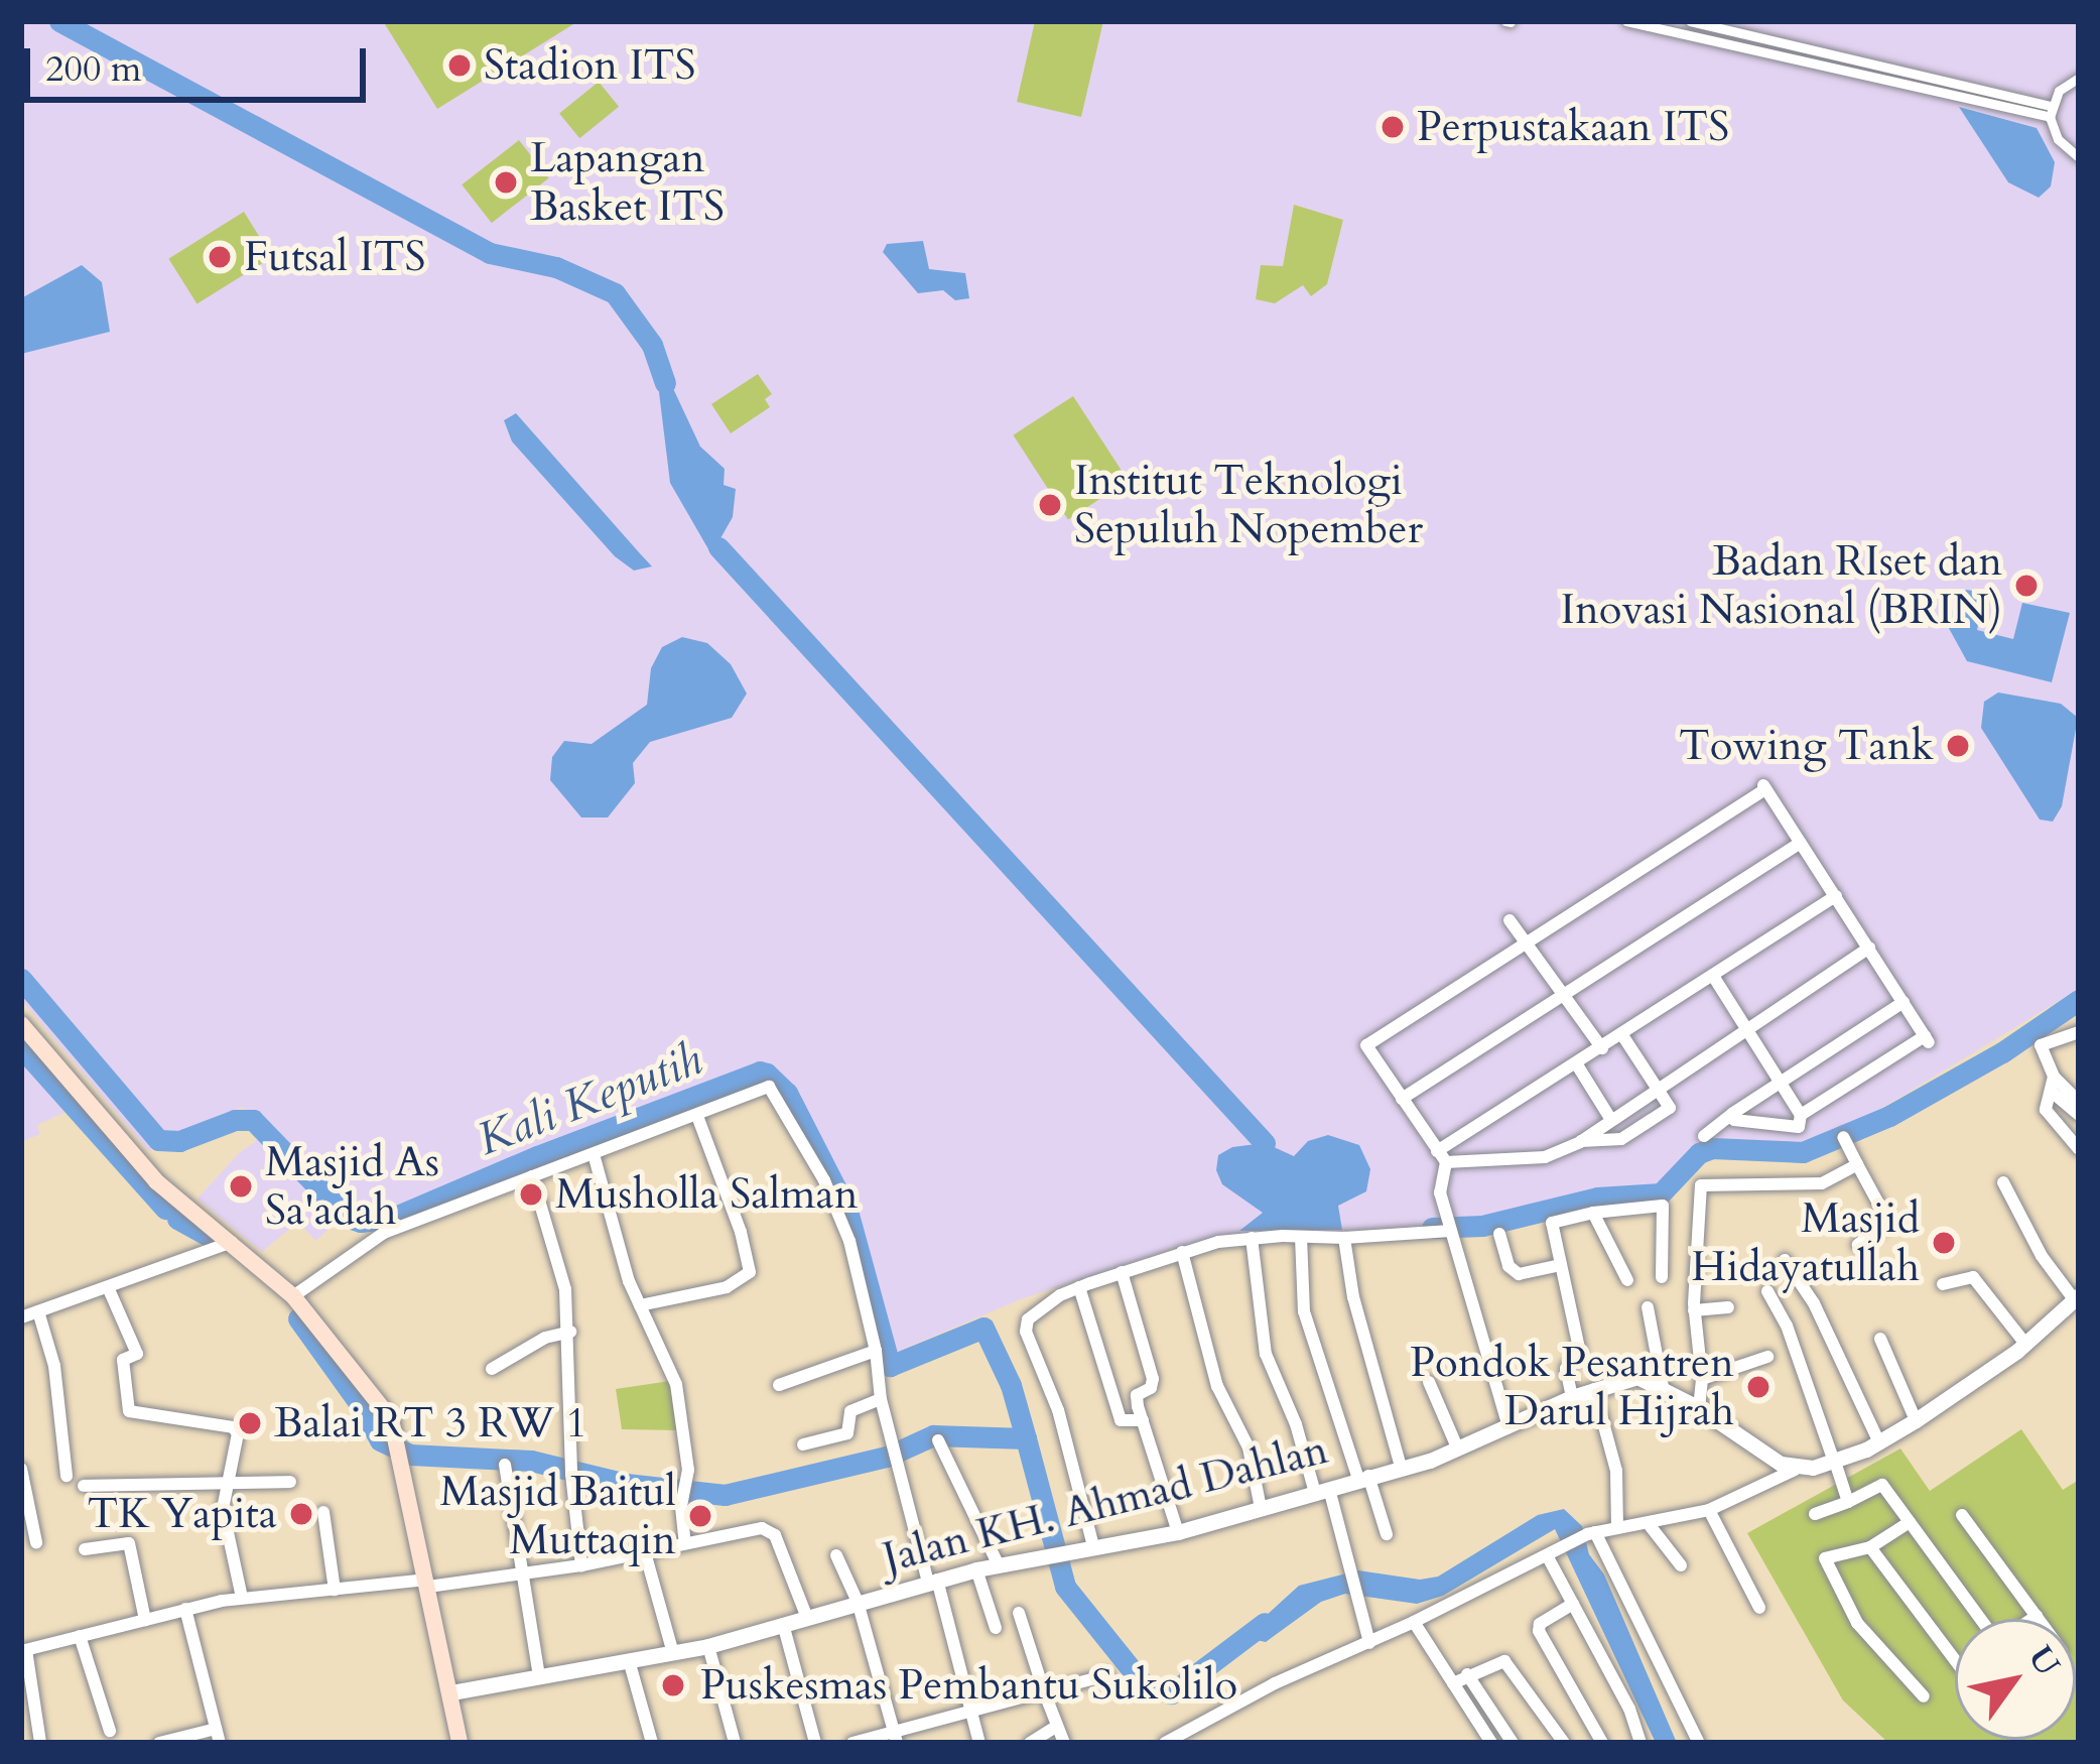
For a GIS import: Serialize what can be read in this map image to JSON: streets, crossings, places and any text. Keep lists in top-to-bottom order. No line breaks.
{"streets":{"street":["Jalan KH. Ahmad Dahlan"]},"water":["Kali Keputih"],"places":["Stadion ITS","Perpustakaan ITS","Lapangan Basket ITS","Futsal ITS","Institut Teknologi Sepuluh Nopember","Badan RIset dan Inovasi Nasional (BRIN)","Towing Tank","Masjid As Sa'adah","Musholla Salman","Masjid Hidayatullah","Pondok Pesantren Darul Hijrah","Balai RT 3 RW 1","TK Yapita","Masjid Baitul Muttaqin","Puskesmas Pembantu Sukolilo"],"scale_bar":"200 m","north":"top right"}
